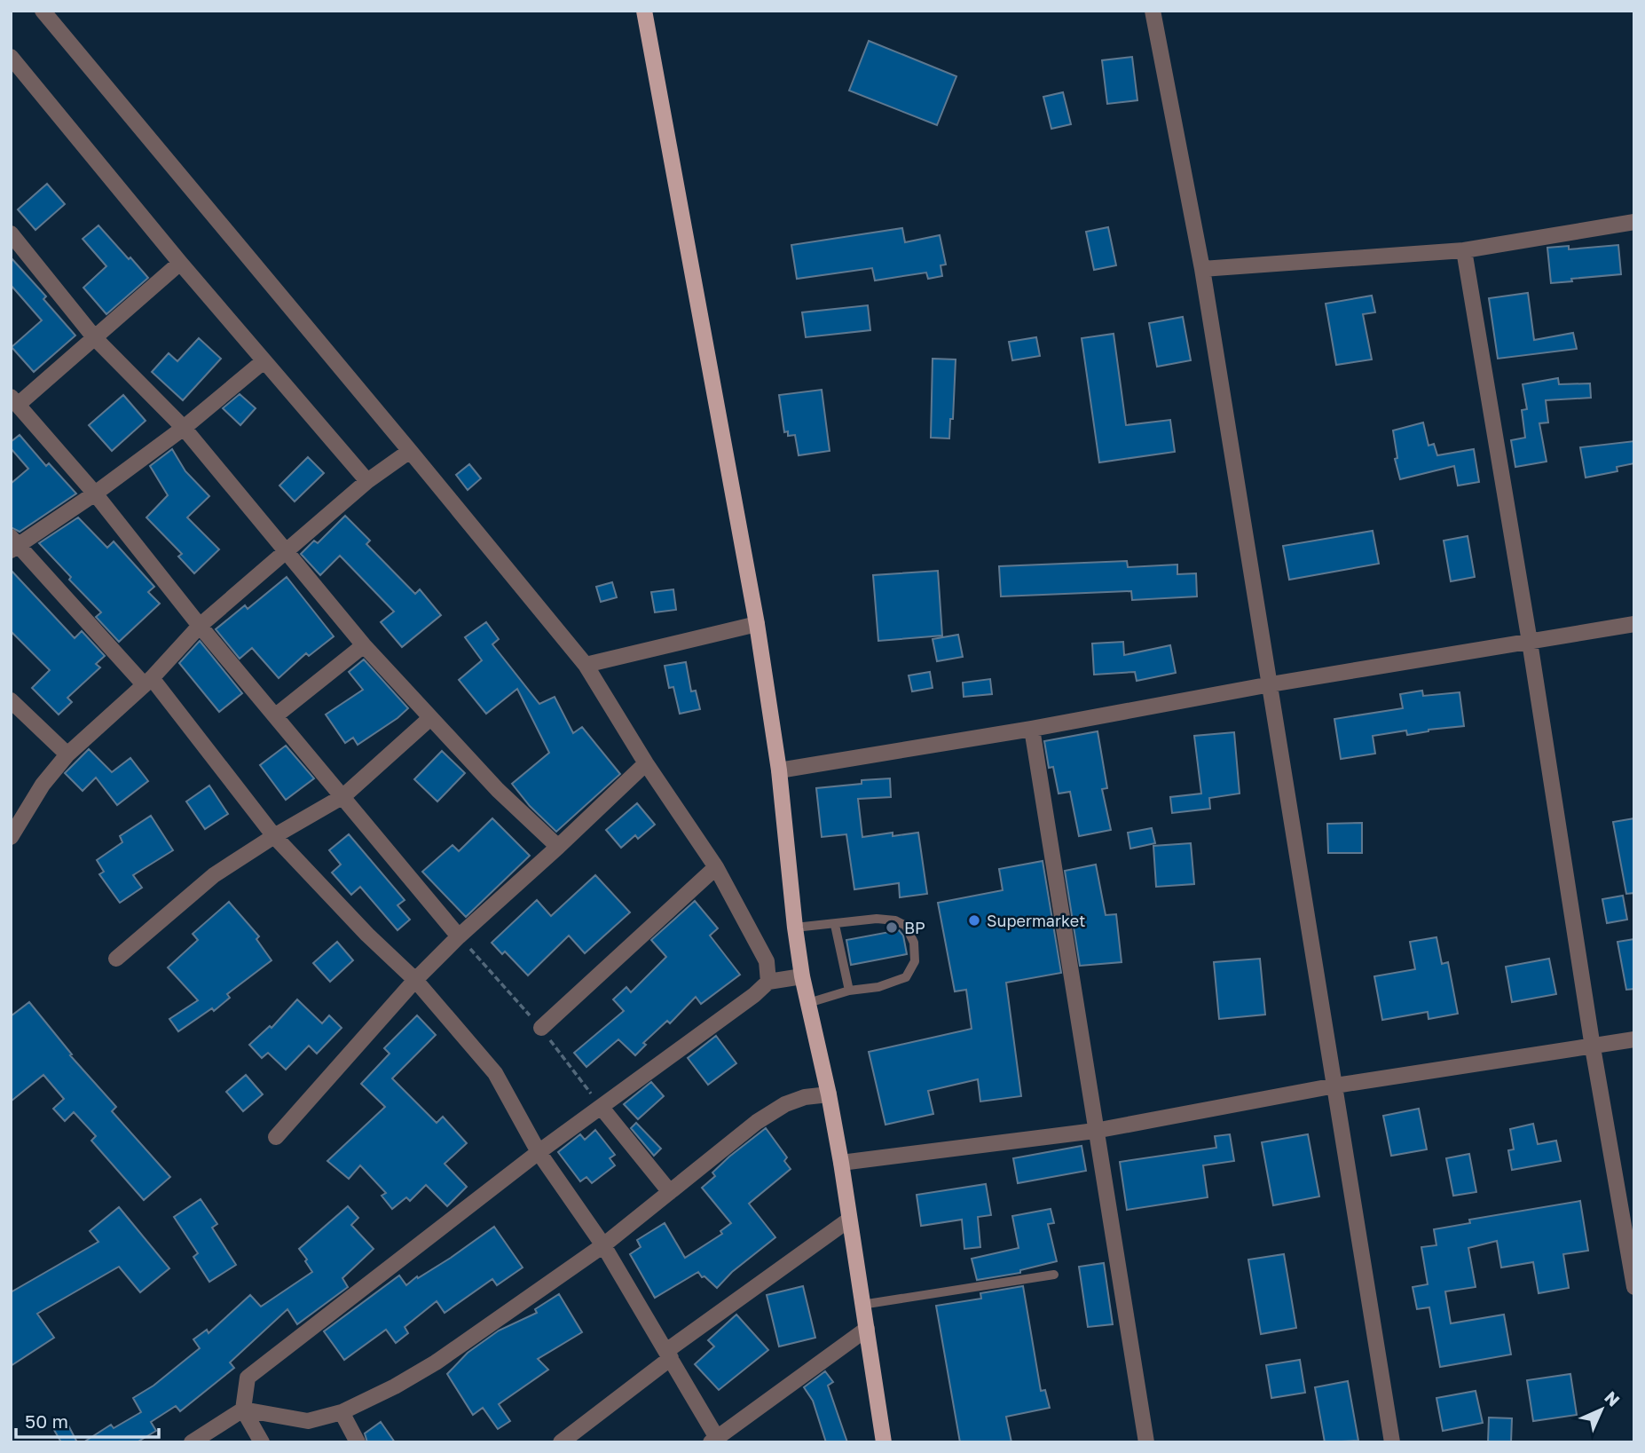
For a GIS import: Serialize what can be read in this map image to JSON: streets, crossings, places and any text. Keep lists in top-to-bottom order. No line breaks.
{"places":["Supermarket","BP"],"scale_bar":"50 m","north":"top right"}
